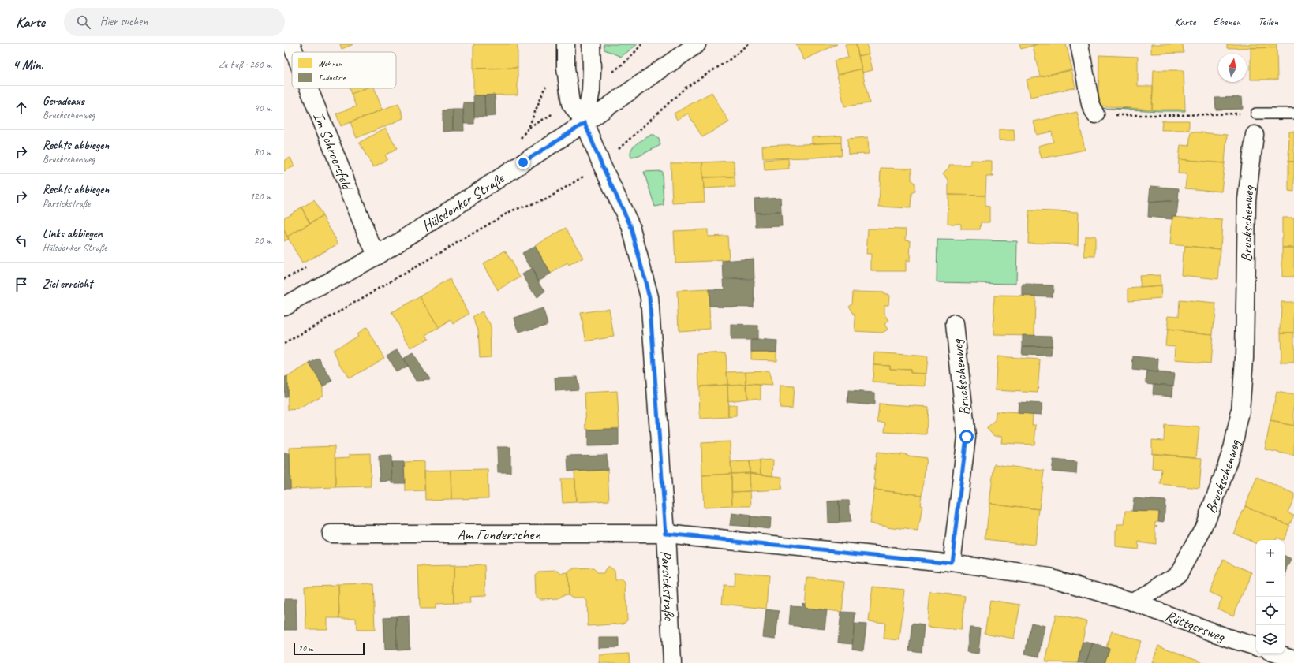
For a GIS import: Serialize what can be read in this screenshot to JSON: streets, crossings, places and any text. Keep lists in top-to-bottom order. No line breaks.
{"streets":{"street":["Im Schroersfeld","Hülsdonker Straße","Bruckschenweg","Am Fonderschen","Parsickstraße","Rüttgersweg"]},"crossings":[["Im Schroersfeld","Hülsdonker Straße"],["Hülsdonker Straße","Parsickstraße"],["Bruckschenweg","Rüttgersweg"],["Am Fonderschen","Parsickstraße"]],"legend":["Wohnen","Industrie"],"scale_bar":"20 m","north":"top","page":{"header":"Karte","search":"Hier suchen","nav":["Karte","Ebenen","Teilen"],"heading":["4 Min.","Zu Fuß · 260 m"],"list":[["Geradeaus","Bruckschenweg","40 m"],["Rechts abbiegen","Bruckschenweg","80 m"],["Rechts abbiegen","Parsickstraße","120 m"],["Links abbiegen","Hülsdonker Straße","20 m"],"Ziel erreicht"],"map_buttons":["+","−"],"scale":"20 m"}}
